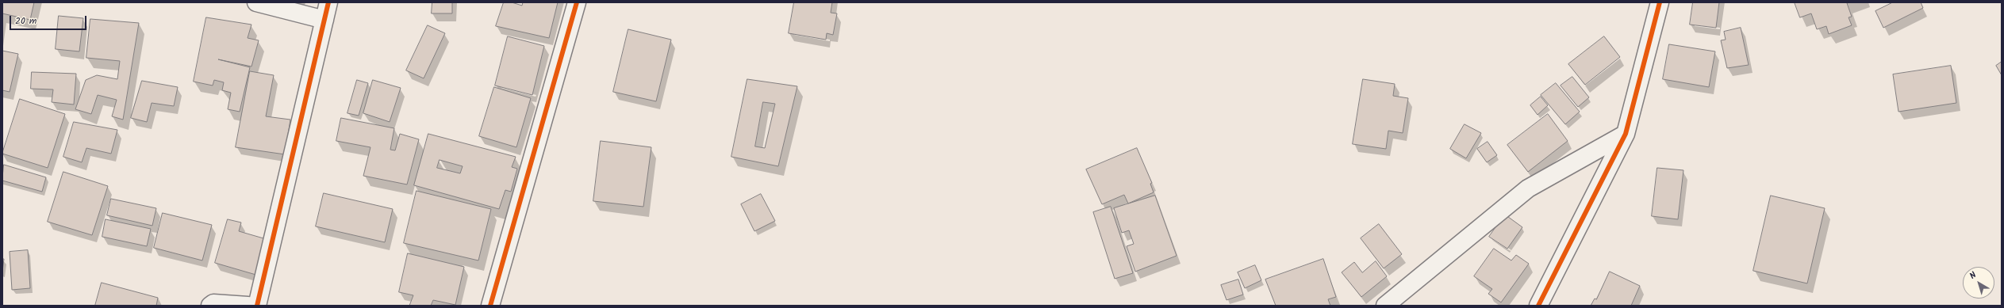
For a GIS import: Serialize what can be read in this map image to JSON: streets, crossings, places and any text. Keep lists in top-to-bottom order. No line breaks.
{"scale_bar":"20 m","north":"top left"}
